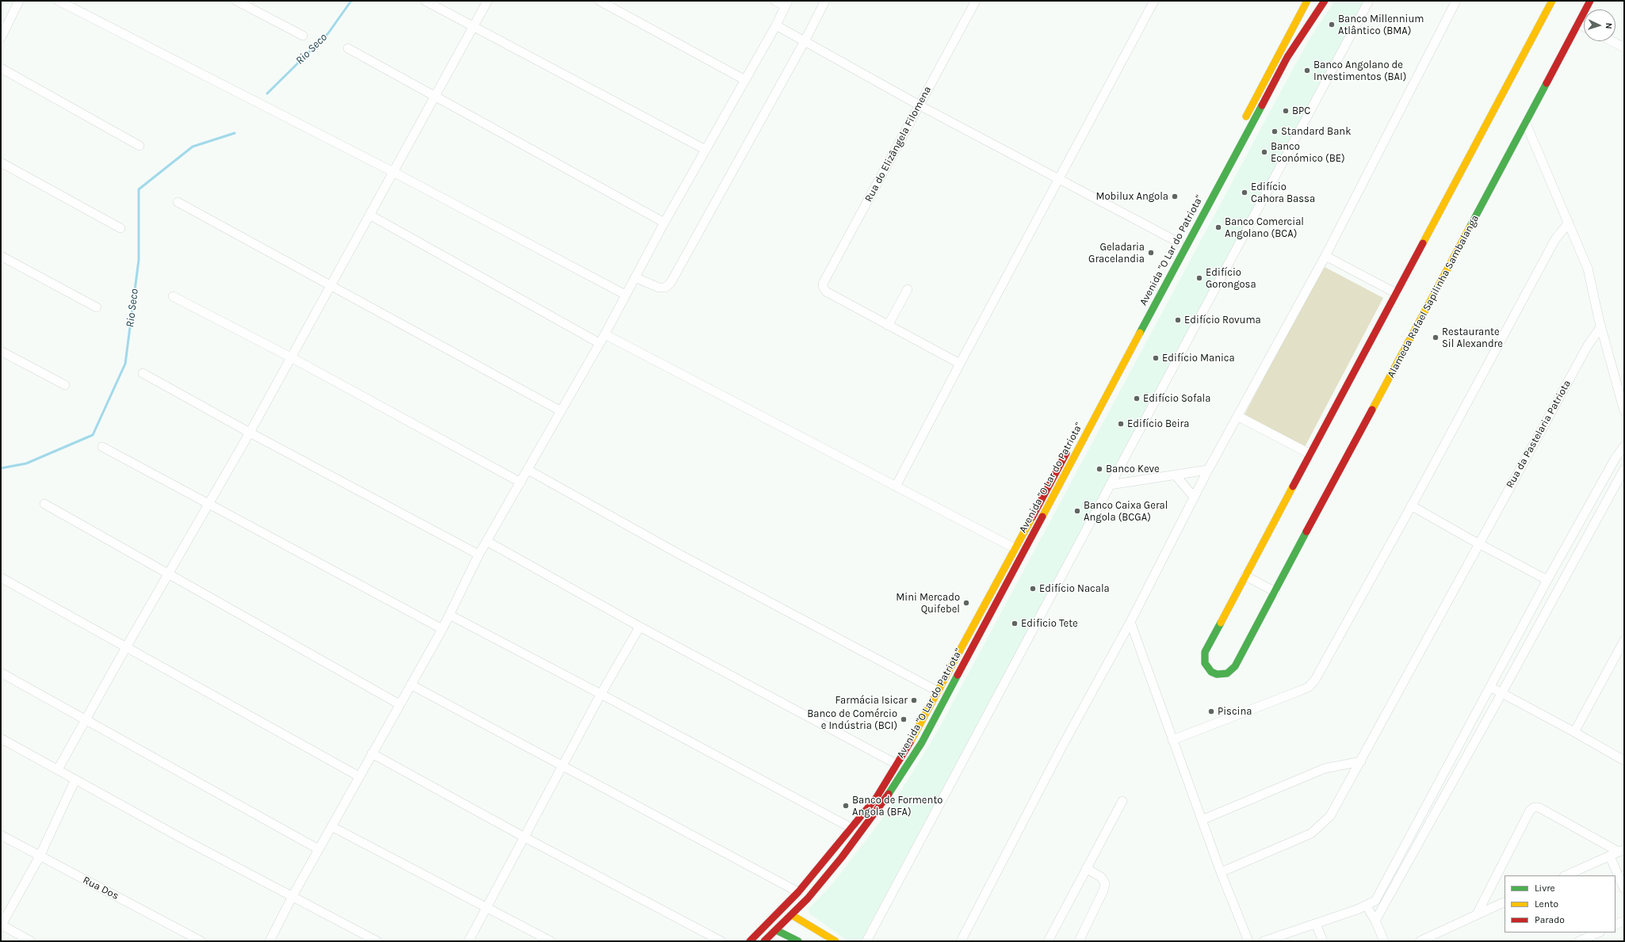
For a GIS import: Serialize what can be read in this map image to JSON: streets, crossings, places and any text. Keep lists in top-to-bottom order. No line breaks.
{"streets":{"main road":["Avenida \"O Lar do Patriota\"","Alameda Rafael Sapilinha Sambalanga"],"street":["Rua do Elizângela Filomena","Rua da Pastelaria Patriota","Rua Dos"]},"water":["Rio Seco"],"places":["Banco Millennium Atlântico (BMA)","Banco Angolano de Investimentos (BAI)","BPC","Standard Bank","Banco Económico (BE)","Edifício Cahora Bassa","Mobilux Angola","Banco Comercial Angolano (BCA)","Geladaria Gracelandia","Edifício Gorongosa","Edifício Rovuma","Restaurante Sil Alexandre","Edifício Manica","Edifício Sofala","Edifício Beira","Banco Keve","Banco Caixa Geral Angola (BCGA)","Edifício Nacala","Mini Mercado Quifebel","Edificio Tete","Farmácia Isicar","Piscina","Banco de Comércio e Indústria (BCI)","Banco de Formento Angola (BFA)"],"legend":["Livre","Lento","Parado"],"north":"right"}
